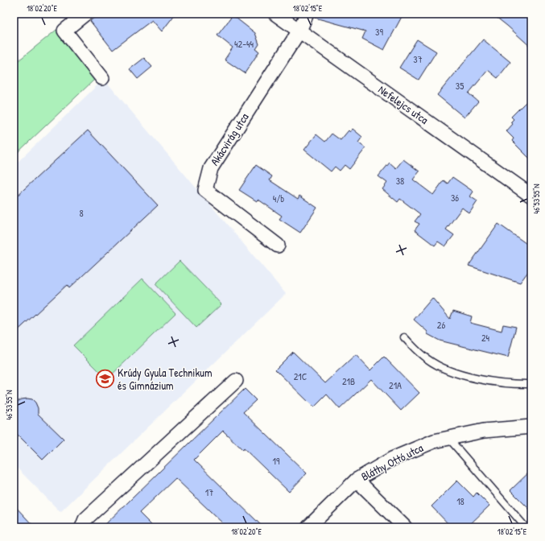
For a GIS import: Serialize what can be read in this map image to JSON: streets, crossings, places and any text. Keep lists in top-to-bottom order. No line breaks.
{"streets":{"street":["Nefelejcs utca","Akácvirág utca","Bláthy Ottó utca"]},"crossings":[["Nefelejcs utca","Akácvirág utca"]],"places":{"school or university":["Krúdy Gyula Technikum és Gimnázium"]},"house_numbers":["39","42-44","37","35","38","36","4/b","8","26","24","21C","21B","21A","19","17","18"],"coordinates":["18°02'20\"E","18°02'15\"E","46°53'55\"N"]}
